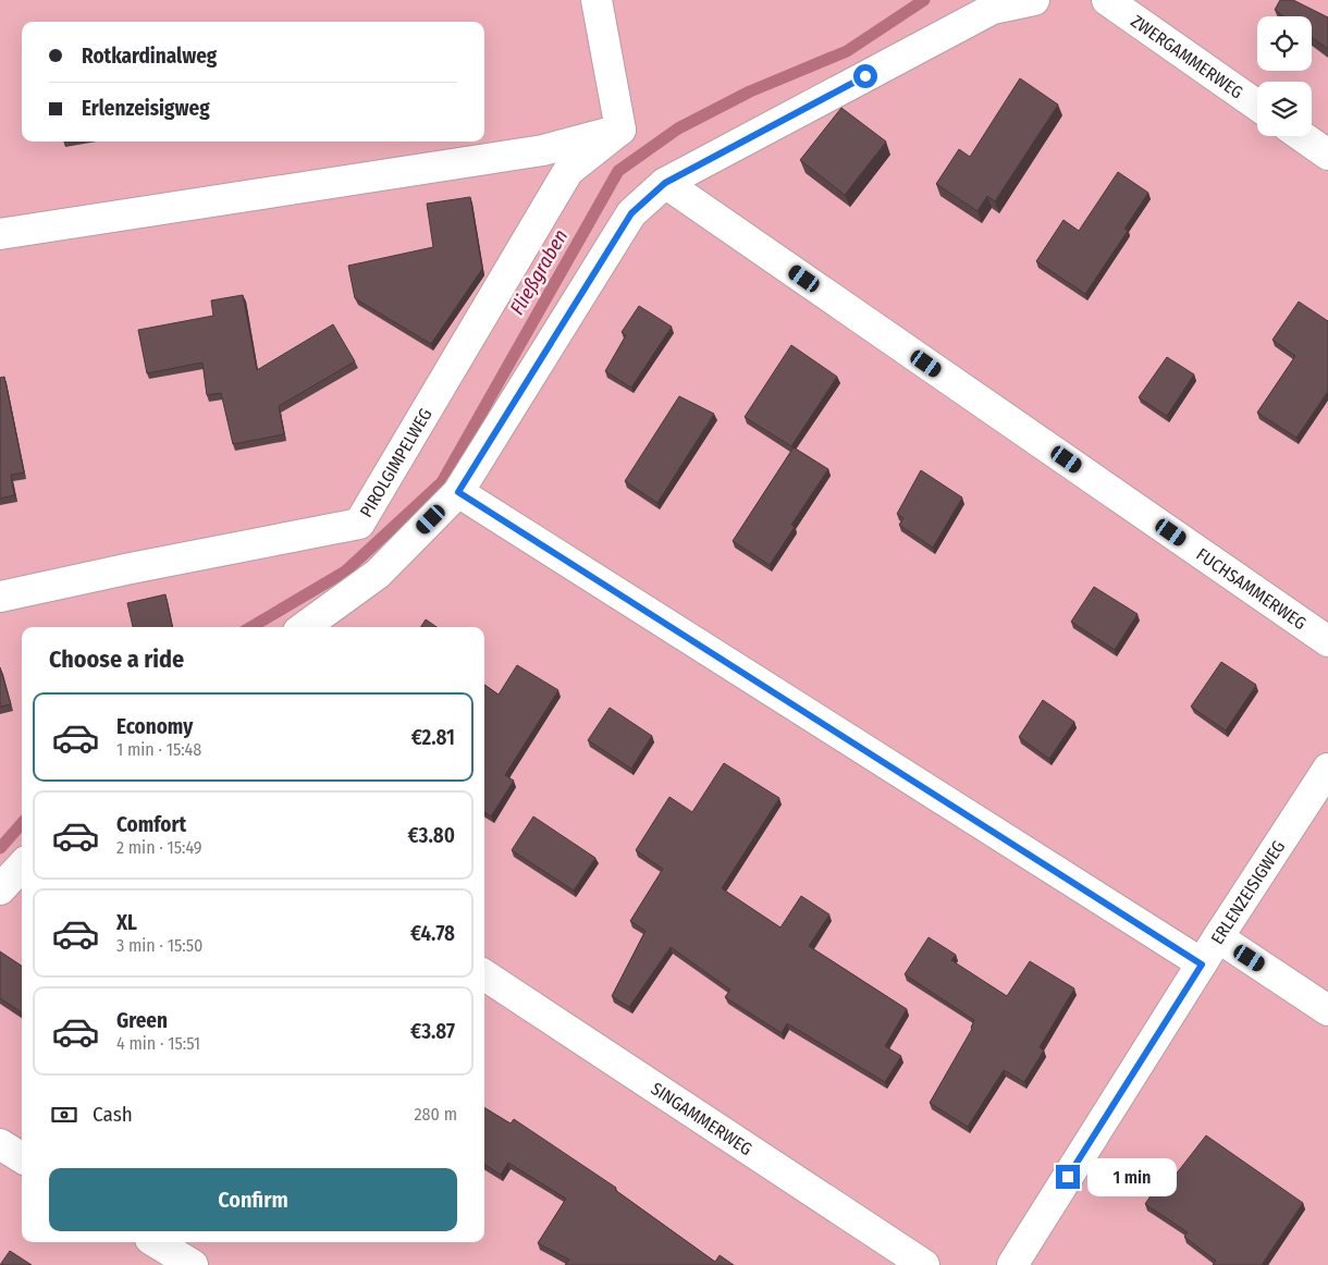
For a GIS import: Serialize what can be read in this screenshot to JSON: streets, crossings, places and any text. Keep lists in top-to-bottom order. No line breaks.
{"streets":{"lane":["ZWERGAMMERWEG","PIROLGIMPELWEG","FUCHSAMMERWEG","ERLENZEISIGWEG","SINGAMMERWEG"]},"water":["Fließgraben"],"page":{"banner":["Rotkardinalweg","Erlenzeisigweg"],"heading":"Choose a ride","list":[{"name":"Economy","note":"1 min · 15:48","value":"€2.81"},{"name":"Comfort","note":"2 min · 15:49","value":"€3.80"},{"name":"XL","note":"3 min · 15:50","value":"€4.78"},{"name":"Green","note":"4 min · 15:51","value":"€3.87"}],"pay":["Cash","280 m"],"buttons":"Confirm","bubble":"1 min"}}
